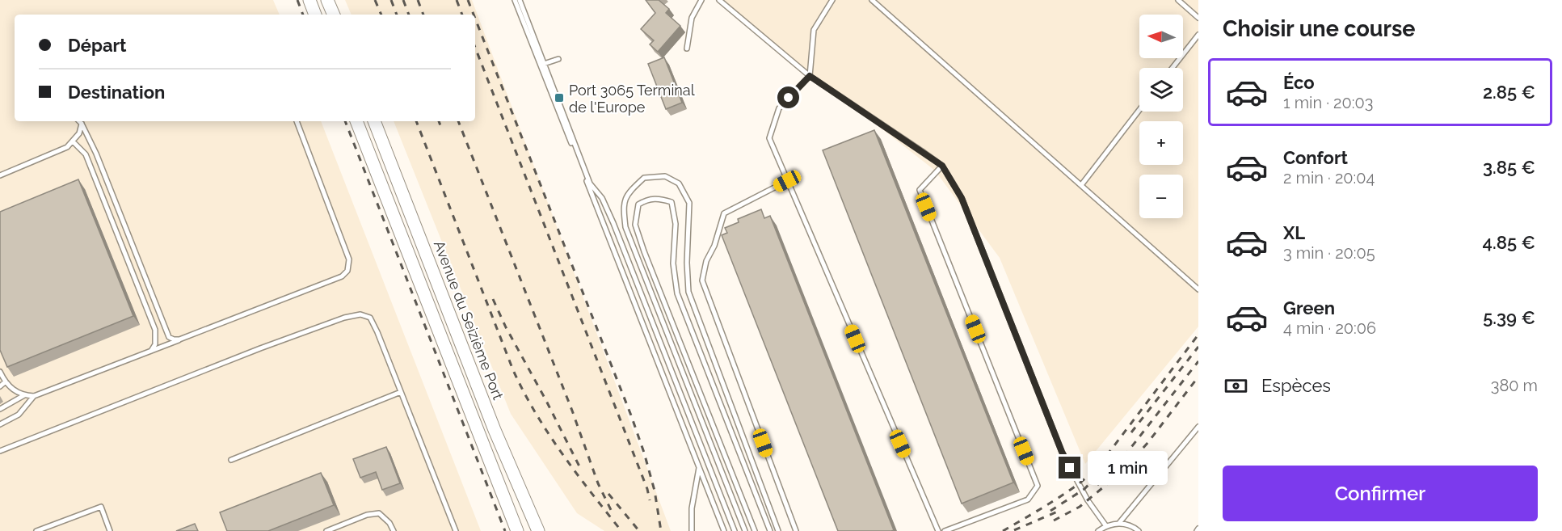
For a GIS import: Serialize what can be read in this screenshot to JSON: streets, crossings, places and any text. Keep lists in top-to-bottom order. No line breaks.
{"streets":{"main road":["Avenue du Seizième Port"]},"places":{"transit":["Port 3065 Terminal de l'Europe"]},"north":"left","page":{"heading":"Choisir une course","map_buttons":["+","−"],"banner":["Départ","Destination"],"list":[{"name":"Éco","note":"1 min · 20:03","value":"2.85 €"},{"name":"Confort","note":"2 min · 20:04","value":"3.85 €"},{"name":"XL","note":"3 min · 20:05","value":"4.85 €"},{"name":"Green","note":"4 min · 20:06","value":"5.39 €"}],"pay":["Espèces","380 m"],"bubble":"1 min","buttons":"Confirmer"}}
